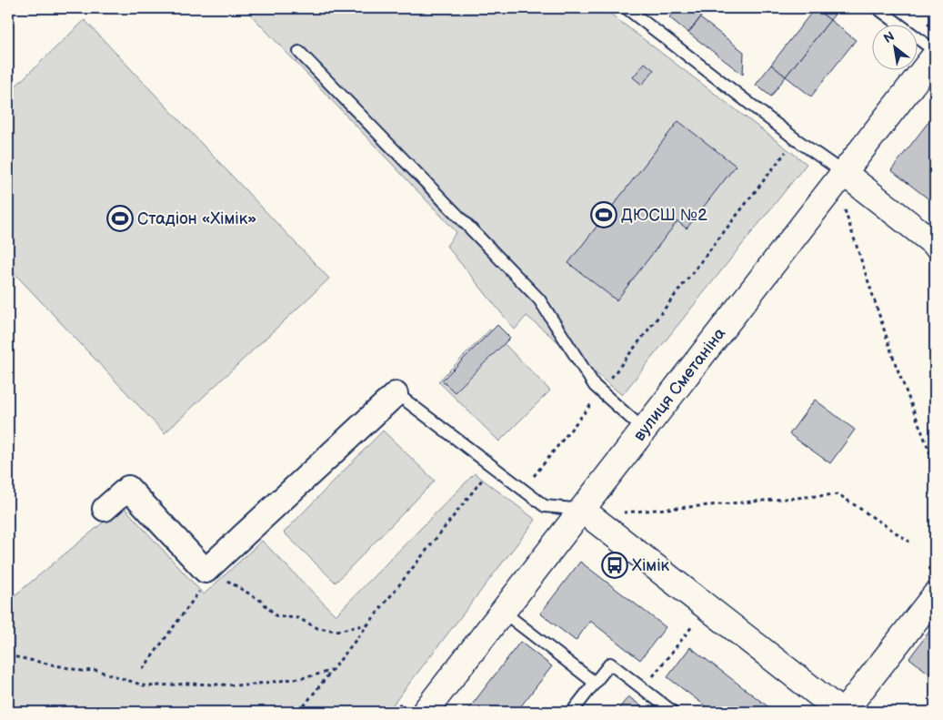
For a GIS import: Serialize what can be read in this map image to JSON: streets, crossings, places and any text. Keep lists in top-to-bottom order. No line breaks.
{"streets":{"street":["вулиця Сметаніна"]},"places":{"sports":["ДЮСШ №2","Стадіон «Хімік»"],"bus stop":["Хімік"]},"north":"top left"}
